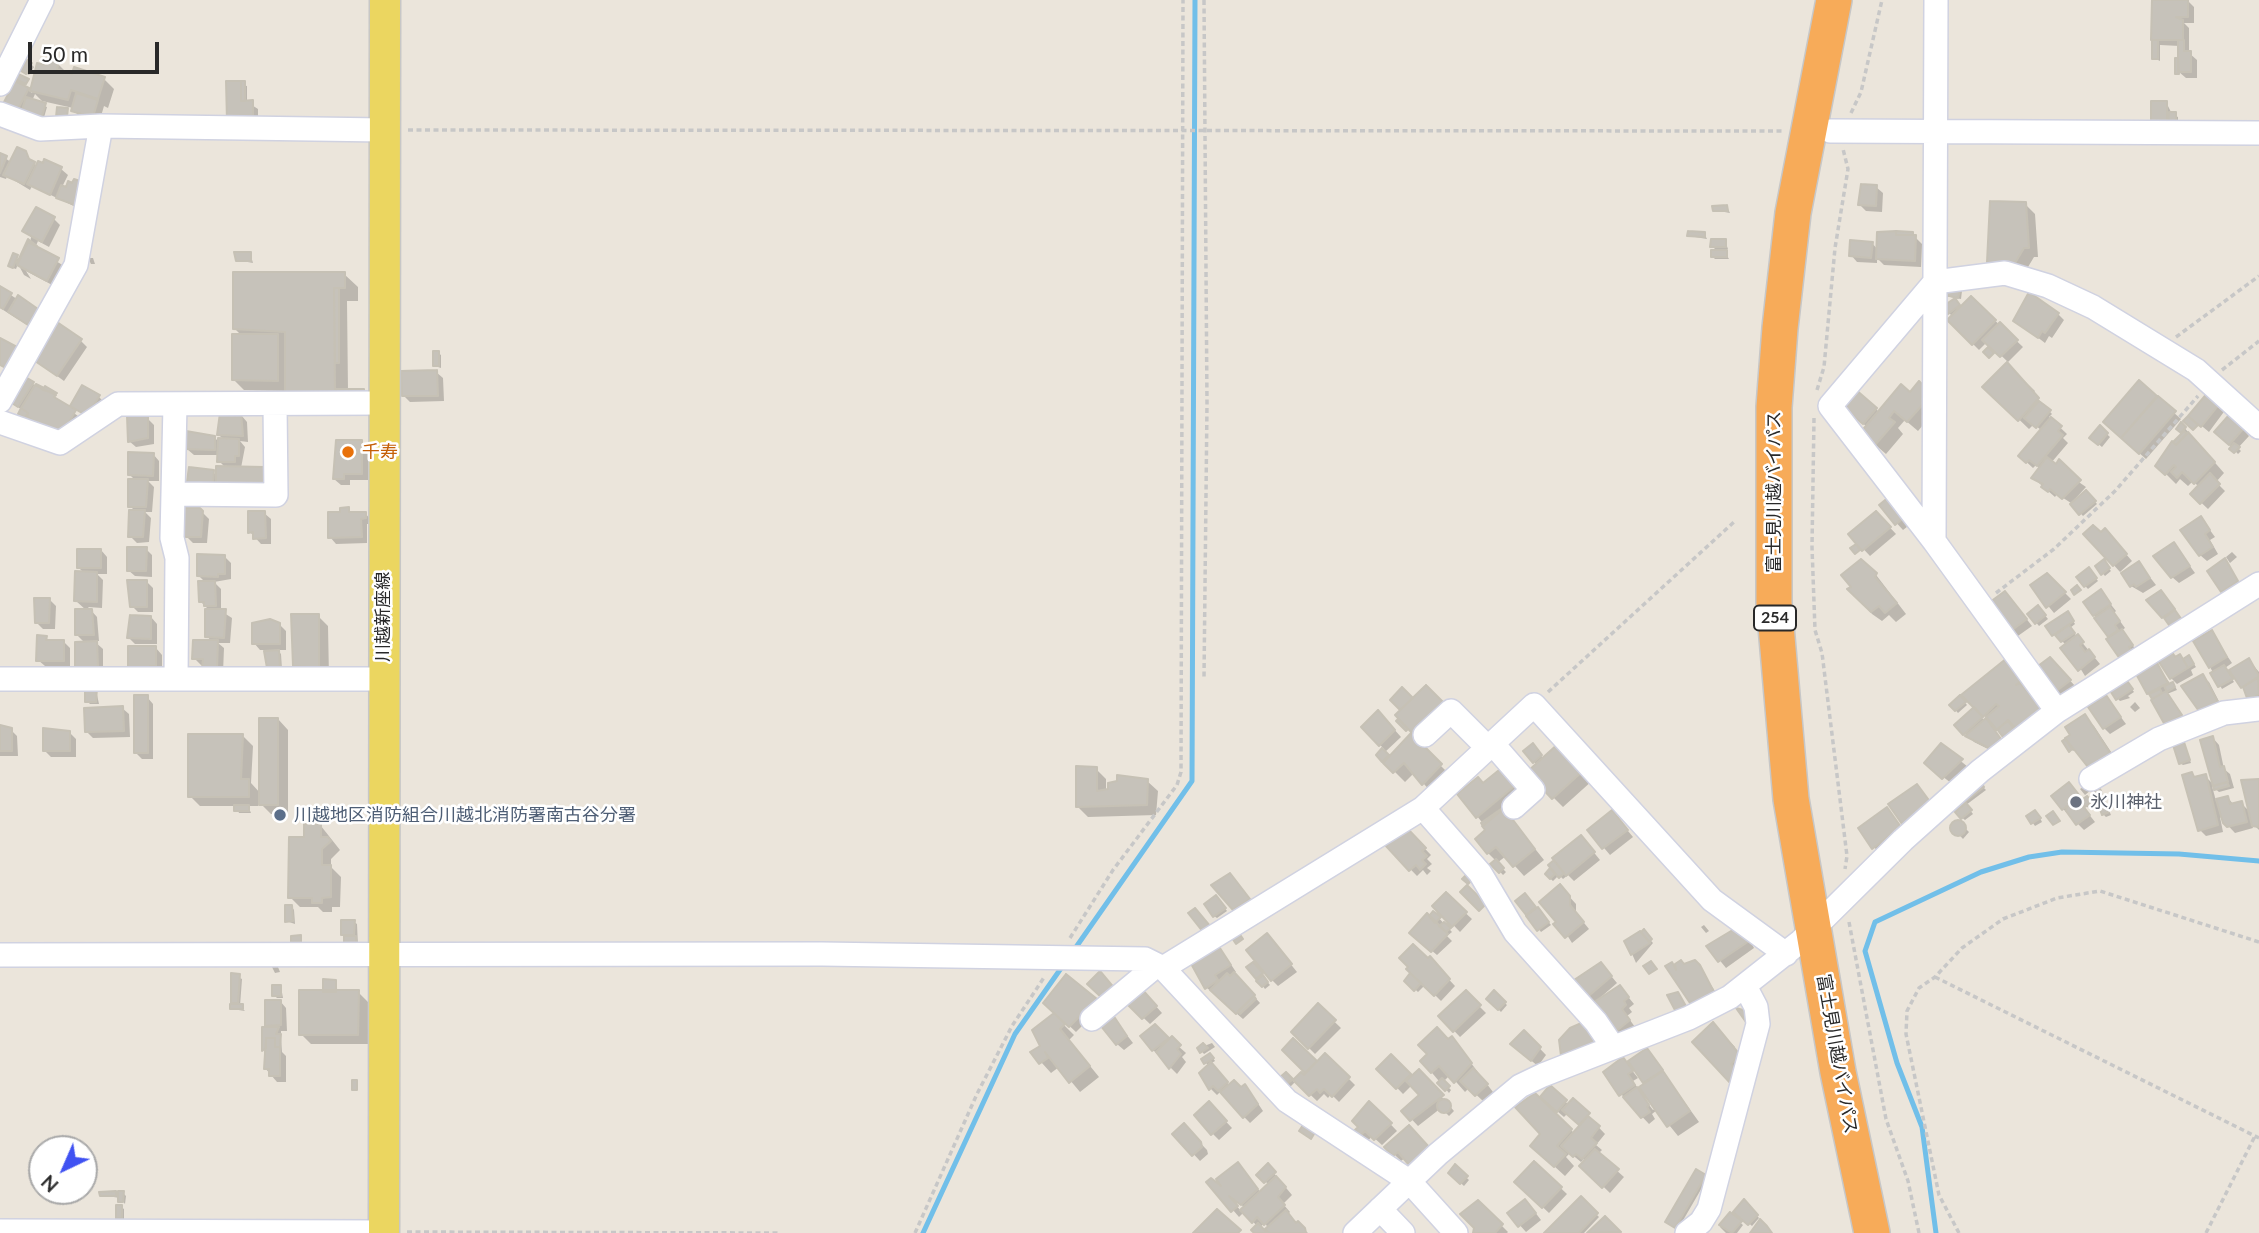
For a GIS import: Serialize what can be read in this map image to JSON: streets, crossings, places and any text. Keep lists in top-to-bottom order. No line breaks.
{"streets":{"highway":["富士見川越バイパス","254"],"main road":["川越新座線"]},"places":["千寿","氷川神社","川越地区消防組合川越北消防署南古谷分署"],"scale_bar":"50 m","north":"bottom left"}
